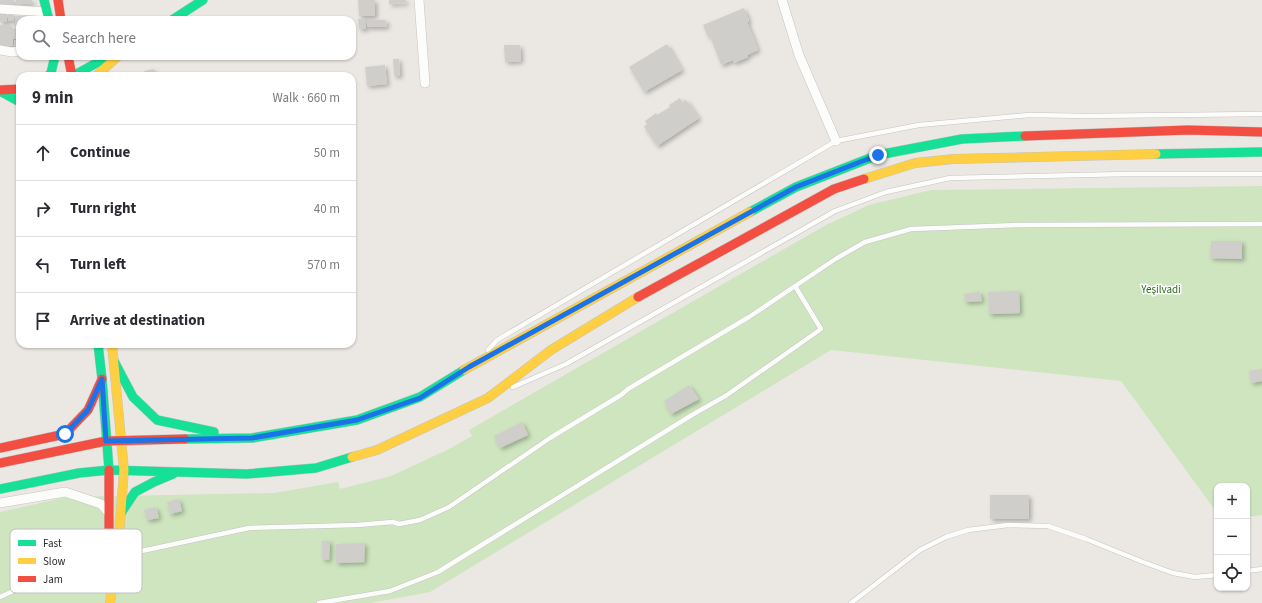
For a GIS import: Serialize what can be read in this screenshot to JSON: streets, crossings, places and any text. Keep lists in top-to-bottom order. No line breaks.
{"parks":["Yeşilvadi"],"legend":["Fast","Slow","Jam"],"page":{"search":"Search here","heading":["9 min","Walk · 660 m"],"list":[["Continue","50 m"],["Turn right","40 m"],["Turn left","570 m"],"Arrive at destination"],"map_buttons":["+","−"]}}
